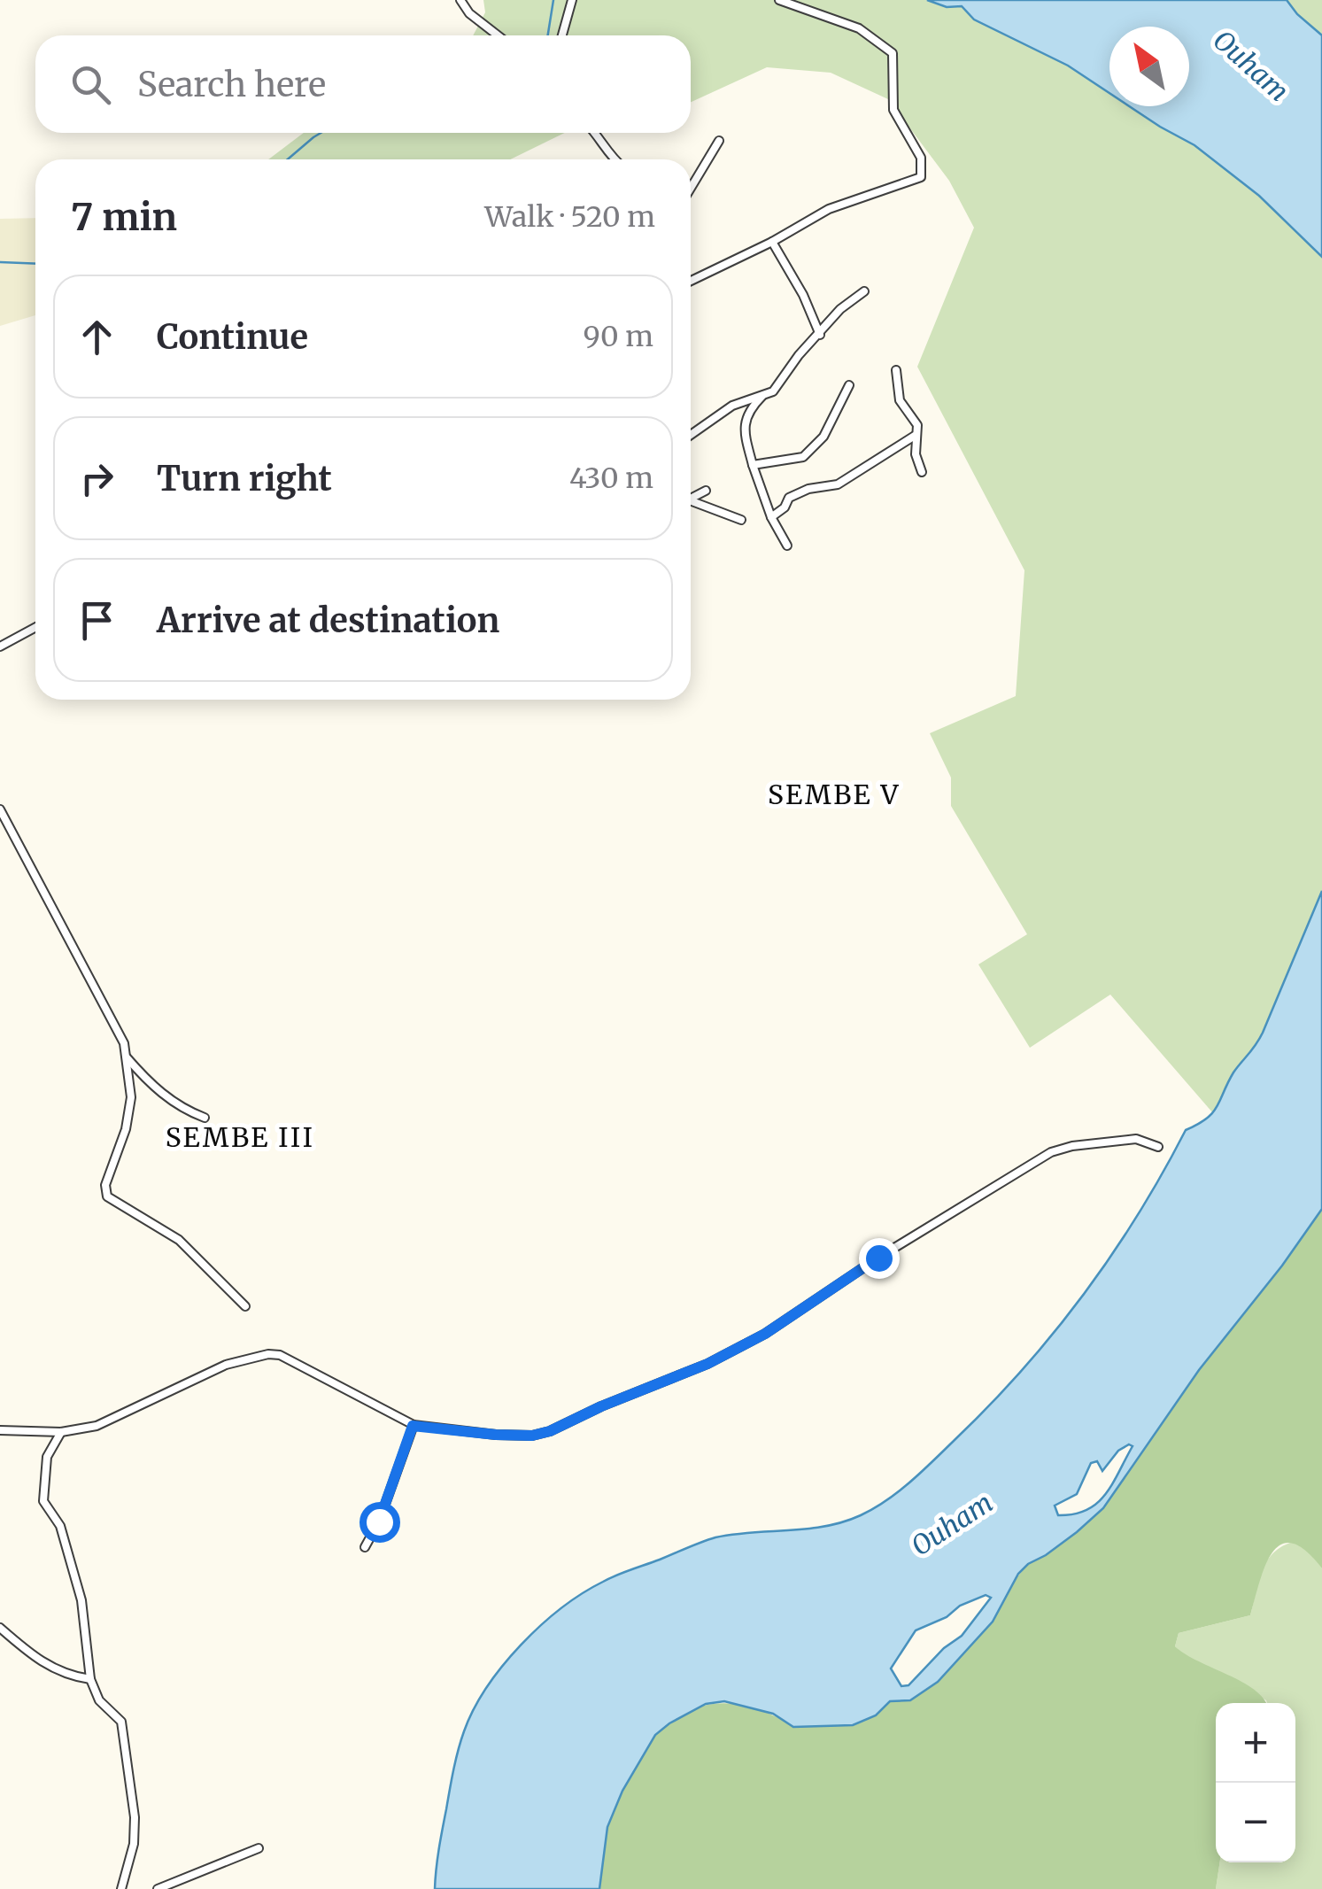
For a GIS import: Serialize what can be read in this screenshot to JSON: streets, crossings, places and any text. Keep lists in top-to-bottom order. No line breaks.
{"districts":["SEMBE V","SEMBE III"],"water":["Ouham"],"north":"top left","page":{"search":"Search here","heading":["7 min","Walk · 520 m"],"list":[["Continue","90 m"],["Turn right","430 m"],"Arrive at destination"],"map_buttons":["+","−"]}}
